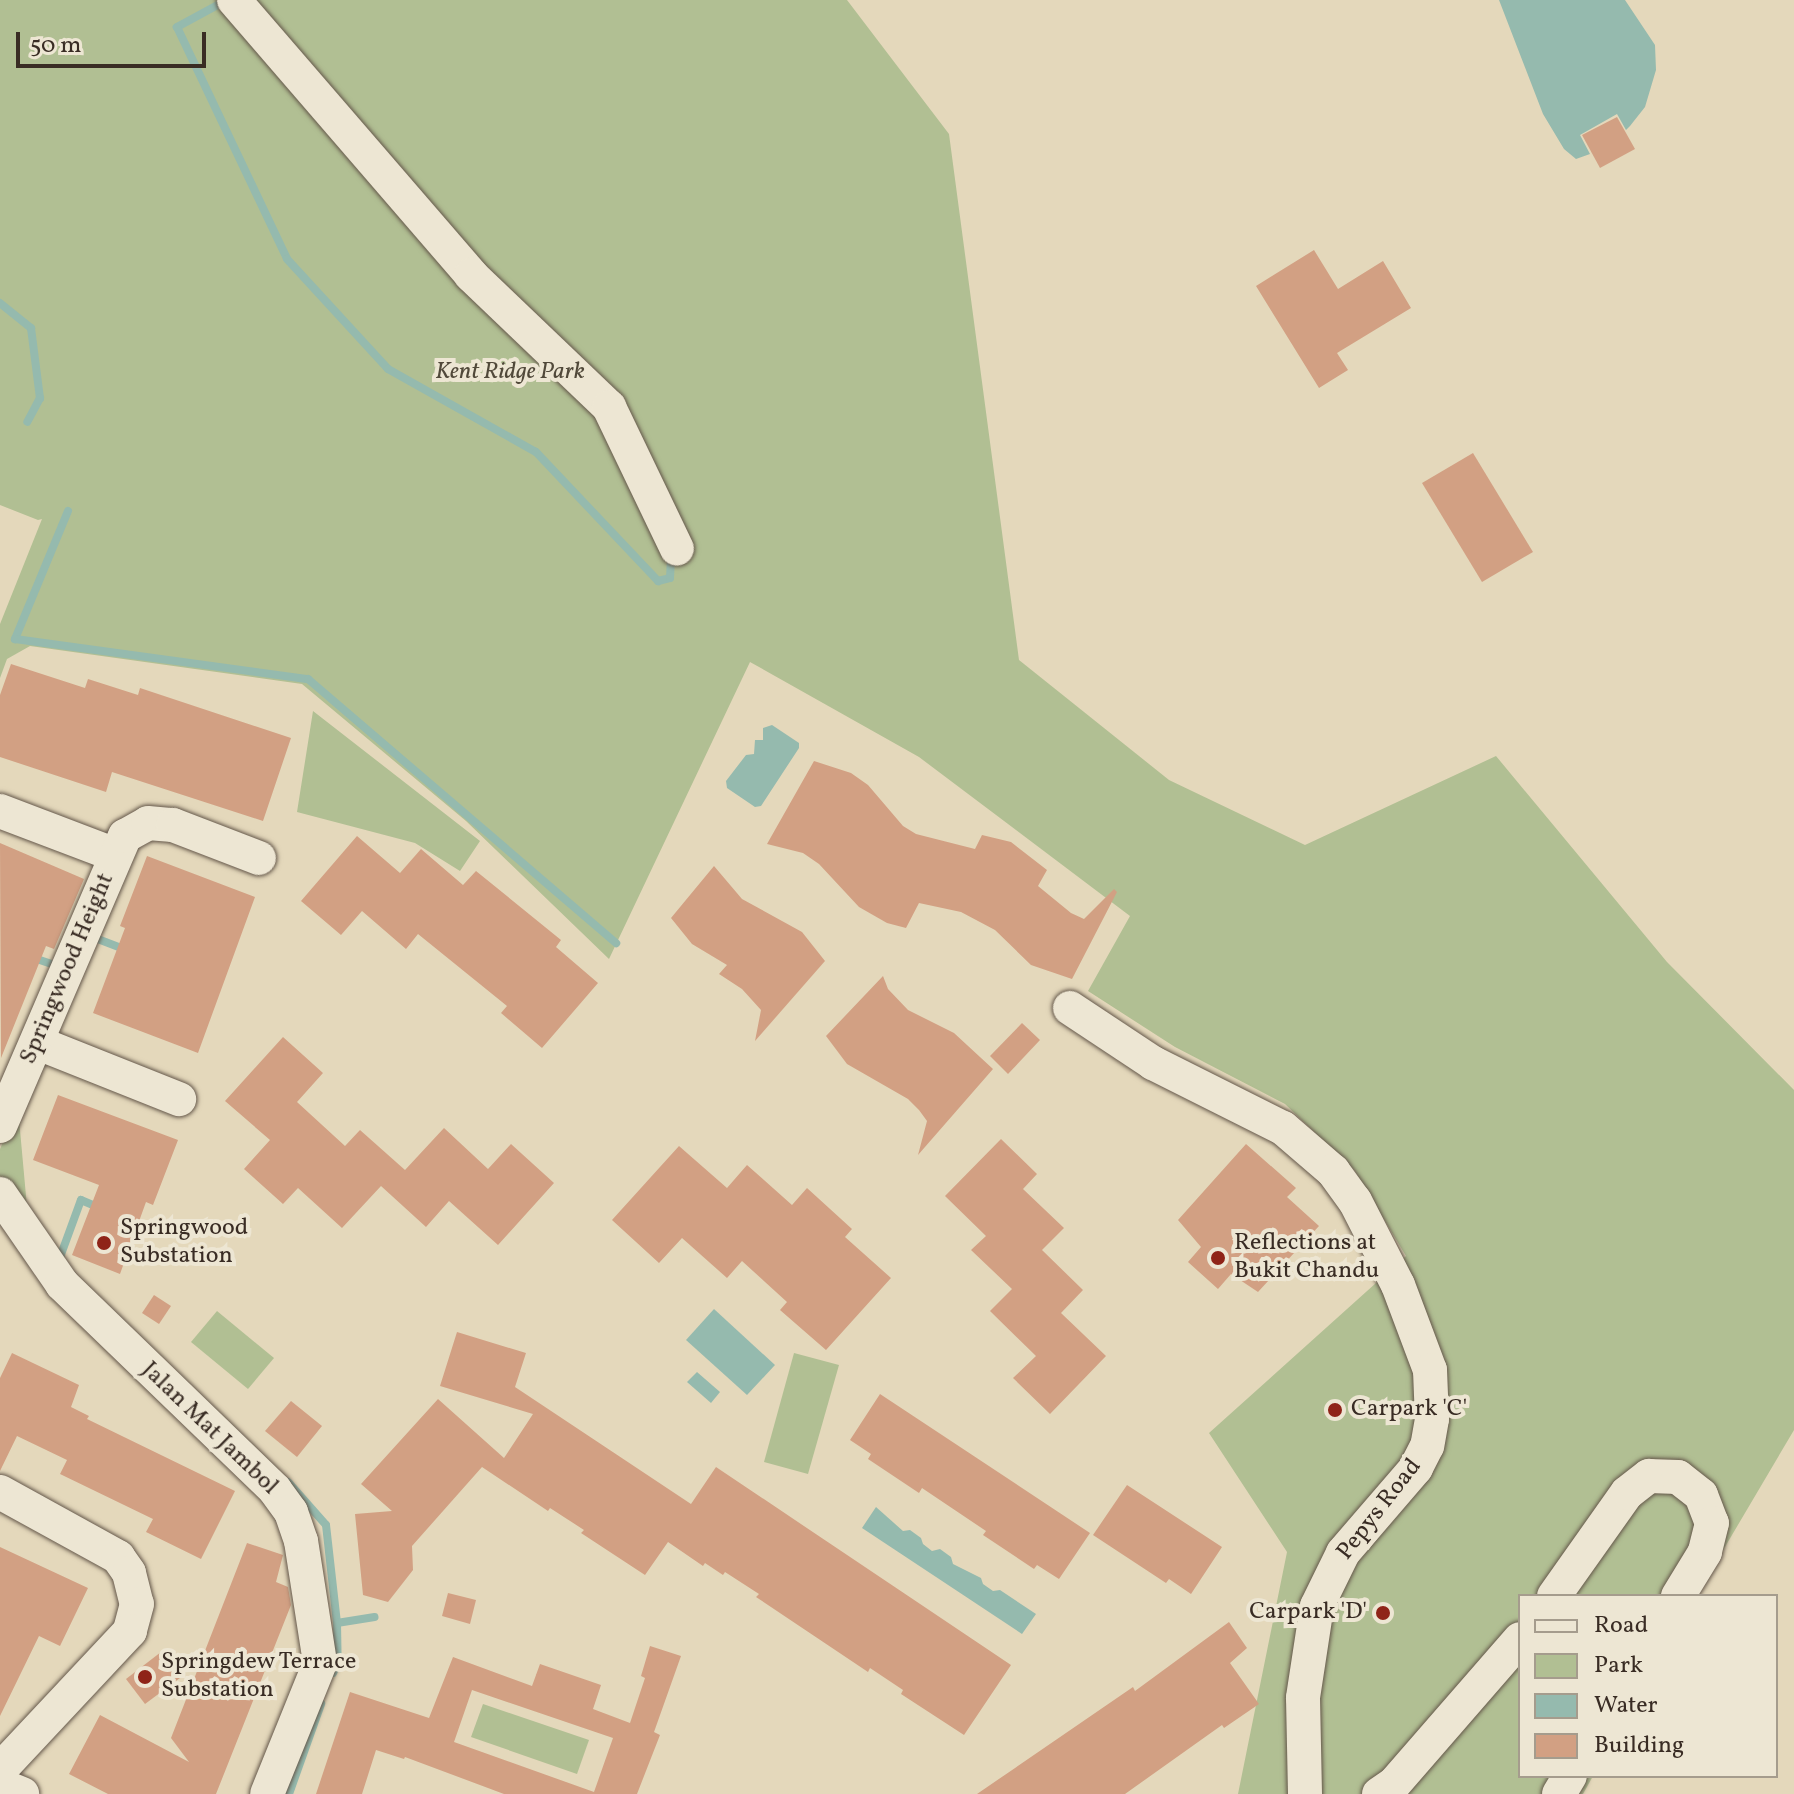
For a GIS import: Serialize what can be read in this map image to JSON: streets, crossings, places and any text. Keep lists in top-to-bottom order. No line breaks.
{"streets":{"street":["Springwood Height","Jalan Mat Jambol","Pepys Road"]},"parks":["Kent Ridge Park"],"places":["Springwood Substation","Reflections at Bukit Chandu","Carpark 'C'","Carpark 'D'","Springdew Terrace Substation"],"legend":["Road","Park","Water","Building"],"scale_bar":"50 m"}
